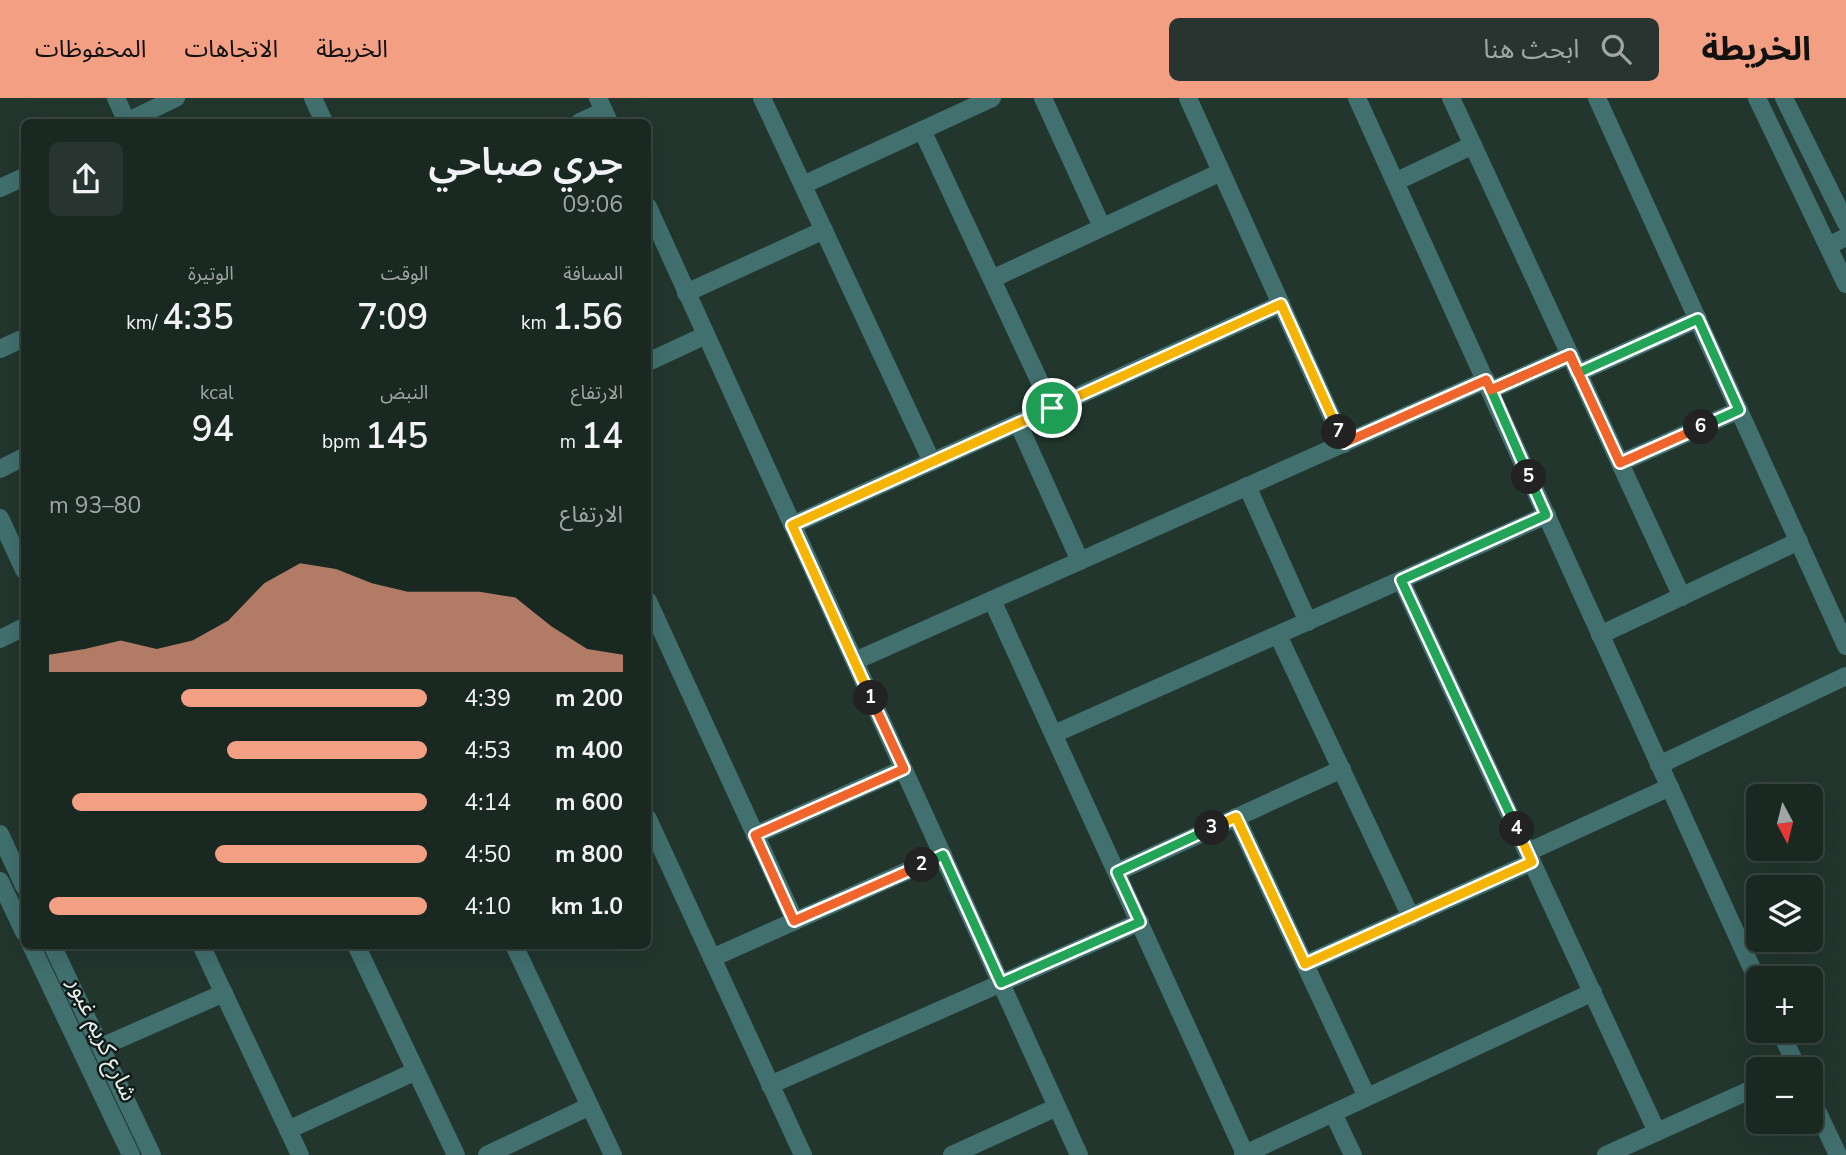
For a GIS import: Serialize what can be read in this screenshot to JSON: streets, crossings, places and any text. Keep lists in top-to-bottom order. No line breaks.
{"streets":{"street":["شارع كريم غبور"]},"north":"bottom","page":{"header":"الخريطة","search":"ابحث هنا","nav":["الخريطة","الاتجاهات","المحفوظات"],"heading":["جري صباحي","09:06"],"stats":[["المسافة","1.56 km"],["الوقت","7:09"],["الوتيرة","4:35 /km"],["الارتفاع","14 m"],["النبض","145 bpm"],["kcal","94"]],"pins":["6","7","5","1","3","4","2"],"chart":["الارتفاع","80–93 m"],"list":[{"name":"200 m","note":"4:39"},{"name":"400 m","note":"4:53"},{"name":"600 m","note":"4:14"},{"name":"800 m","note":"4:50"},{"name":"1.0 km","note":"4:10"}],"map_buttons":["+","−"]}}
